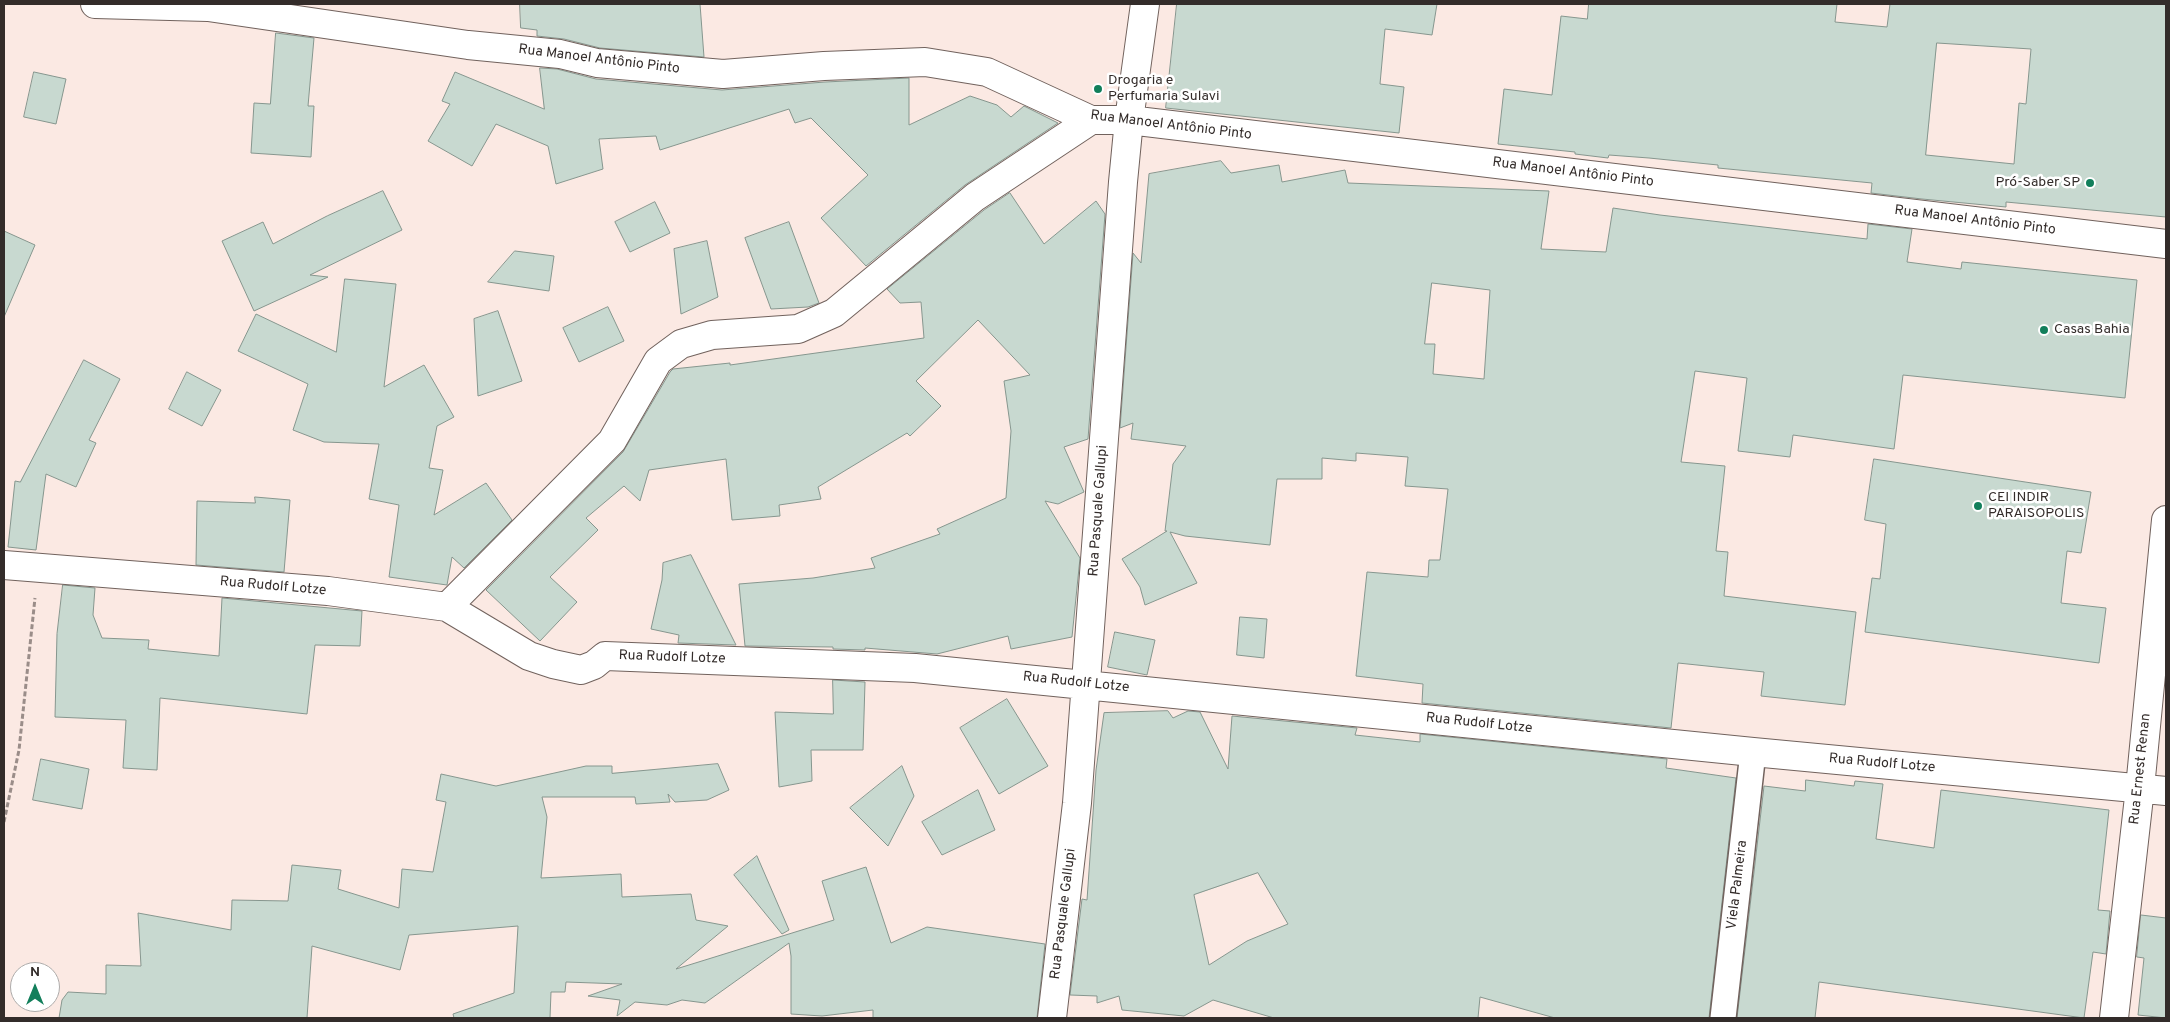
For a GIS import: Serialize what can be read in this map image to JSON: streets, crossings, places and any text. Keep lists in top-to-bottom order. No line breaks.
{"streets":{"street":["Rua Manoel Antônio Pinto","Rua Pasquale Gallupi","Rua Rudolf Lotze","Rua Ernest Renan","Viela Palmeira"]},"crossings":[["Rua Manoel Antônio Pinto","Rua Pasquale Gallupi"],["Rua Pasquale Gallupi","Rua Rudolf Lotze"],["Rua Rudolf Lotze","Rua Ernest Renan"],["Rua Rudolf Lotze","Viela Palmeira"]],"places":["Drogaria e Perfumaria Sulavi","Pró-Saber SP","Casas Bahia","CEI INDIR PARAISOPOLIS"],"north":"top"}
